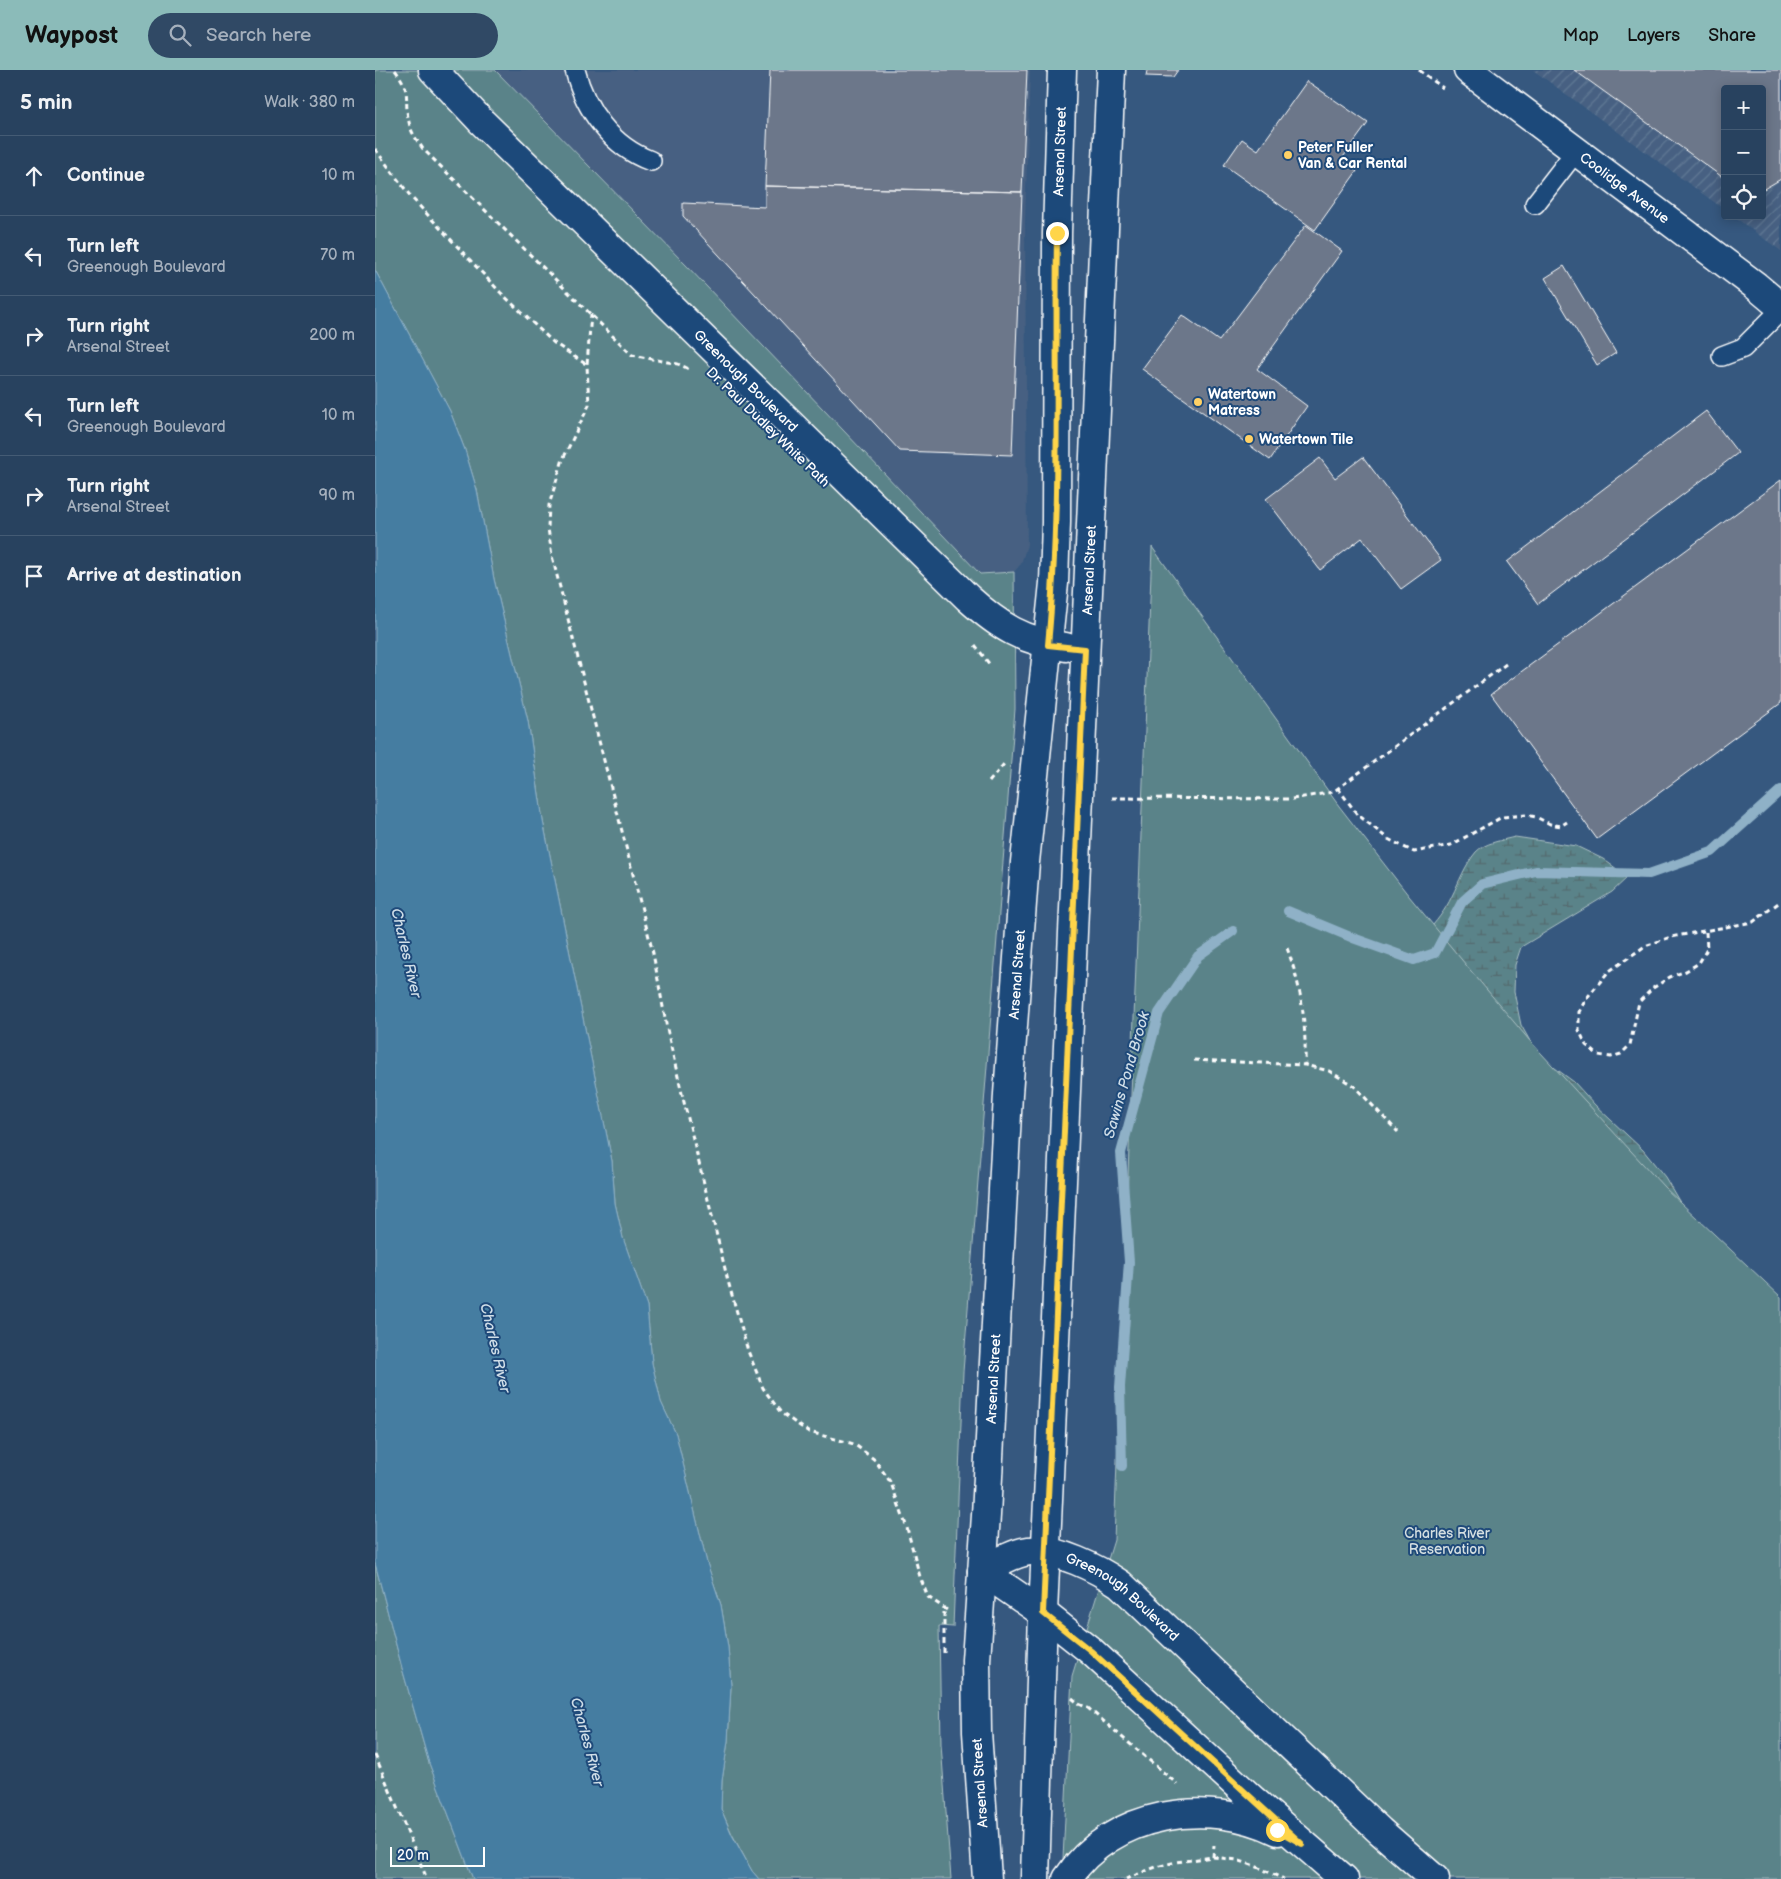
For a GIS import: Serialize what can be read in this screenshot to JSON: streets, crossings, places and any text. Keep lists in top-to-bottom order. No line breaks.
{"streets":{"main road":["Arsenal Street","Coolidge Avenue","Greenough Boulevard"],"path":["Dr. Paul Dudley White Path"]},"crossings":[["Arsenal Street","Greenough Boulevard"]],"water":["Charles River","Sawins Pond Brook"],"parks":["Charles River Reservation"],"places":["Peter Fuller Van & Car Rental","Watertown Matress","Watertown Tile"],"scale_bar":"20 m","page":{"header":"Waypost","search":"Search here","nav":["Map","Layers","Share"],"heading":["5 min","Walk · 380 m"],"map_buttons":["+","−"],"list":[["Continue","10 m"],["Turn left","Greenough Boulevard","70 m"],["Turn right","Arsenal Street","200 m"],["Turn left","Greenough Boulevard","10 m"],["Turn right","Arsenal Street","90 m"],"Arrive at destination"],"scale":"20 m"}}
